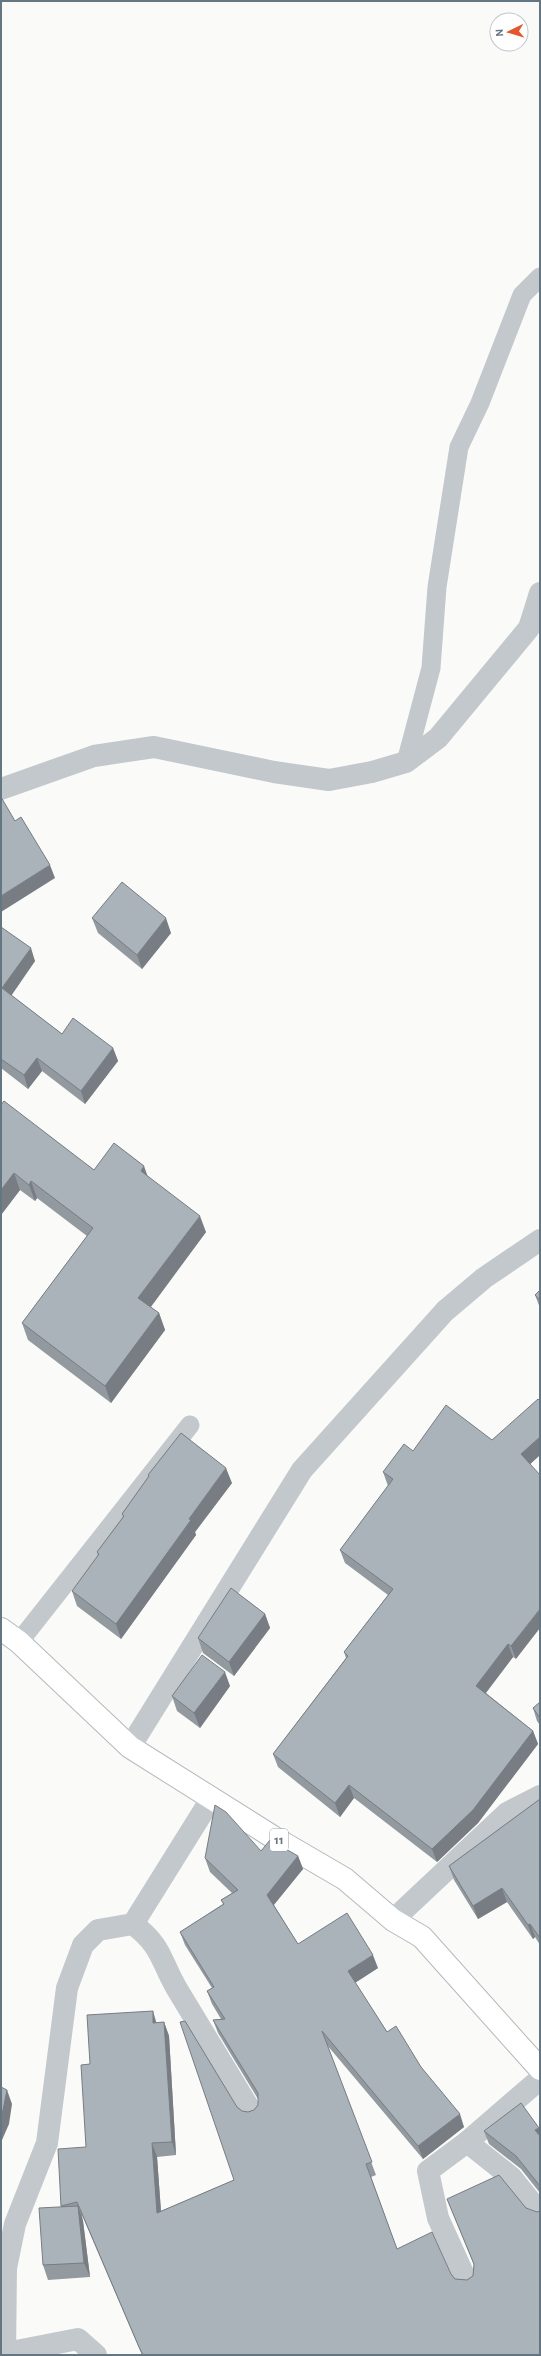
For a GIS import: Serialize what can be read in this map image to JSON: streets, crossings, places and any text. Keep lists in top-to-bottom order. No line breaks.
{"streets":{"highway":["11"]},"north":"left"}
